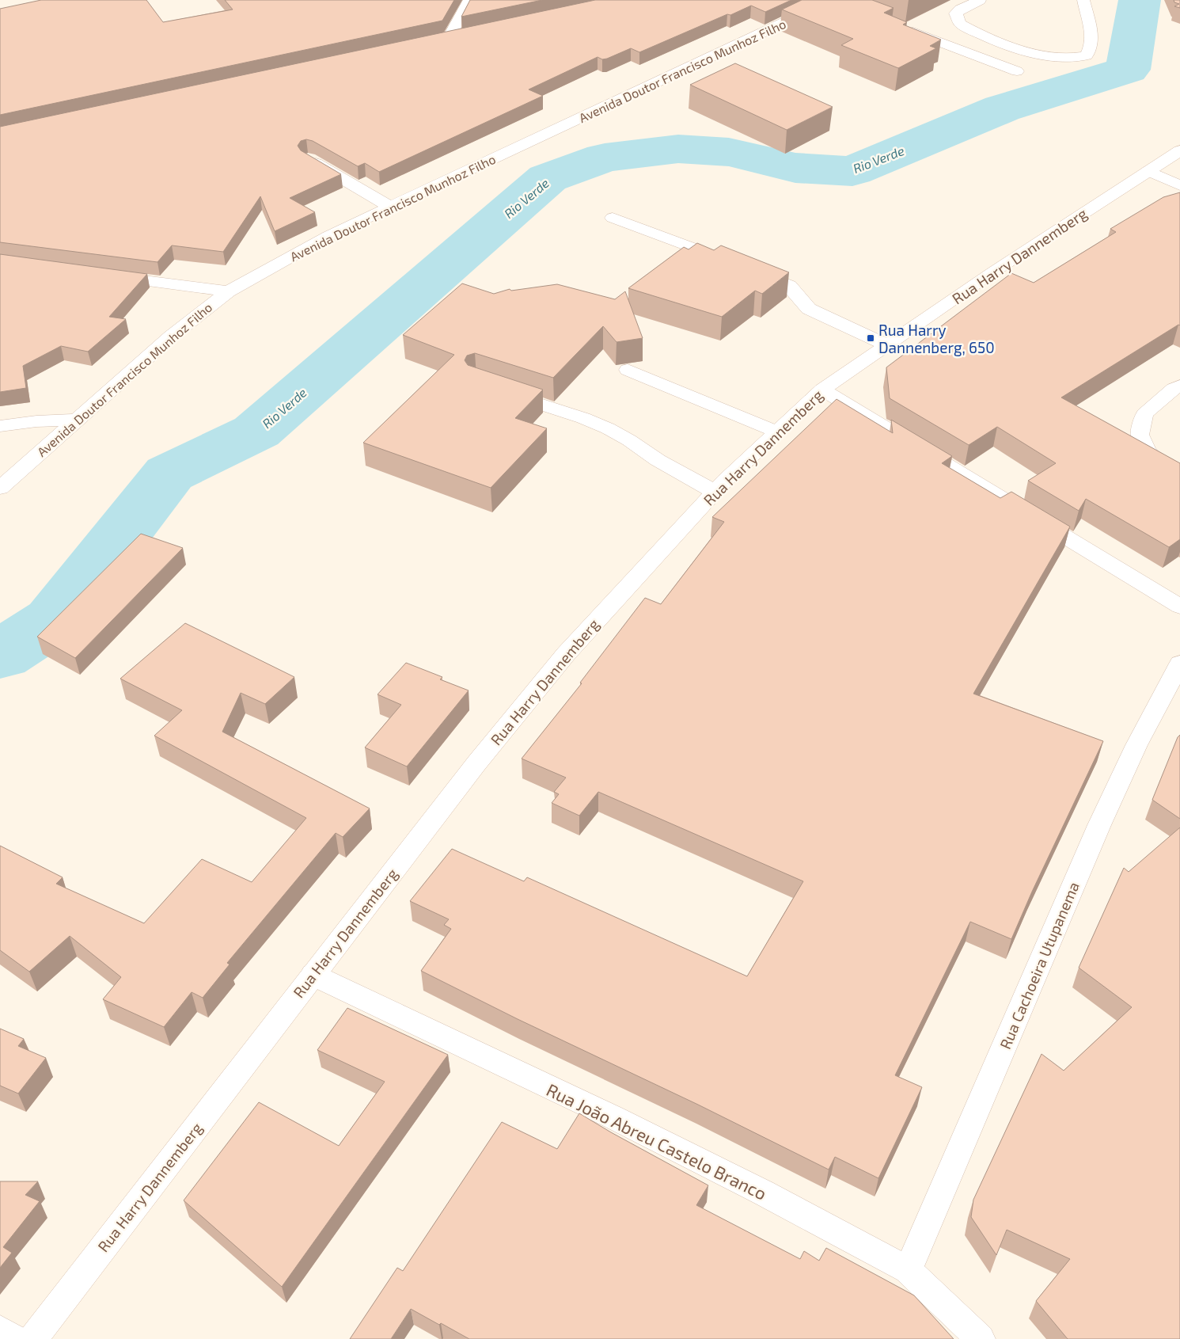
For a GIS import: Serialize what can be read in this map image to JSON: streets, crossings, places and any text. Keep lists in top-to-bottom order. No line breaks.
{"streets":{"street":["Avenida Doutor Francisco Munhoz Filho","Rua Harry Dannemberg","Rua Cachoeira Utupanema","Rua João Abreu Castelo Branco"]},"crossings":[["Rua Harry Dannemberg","Rua João Abreu Castelo Branco"],["Rua Cachoeira Utupanema","Rua João Abreu Castelo Branco"]],"water":["Rio Verde"],"places":{"transit":["Rua Harry Dannenberg, 650"]}}
